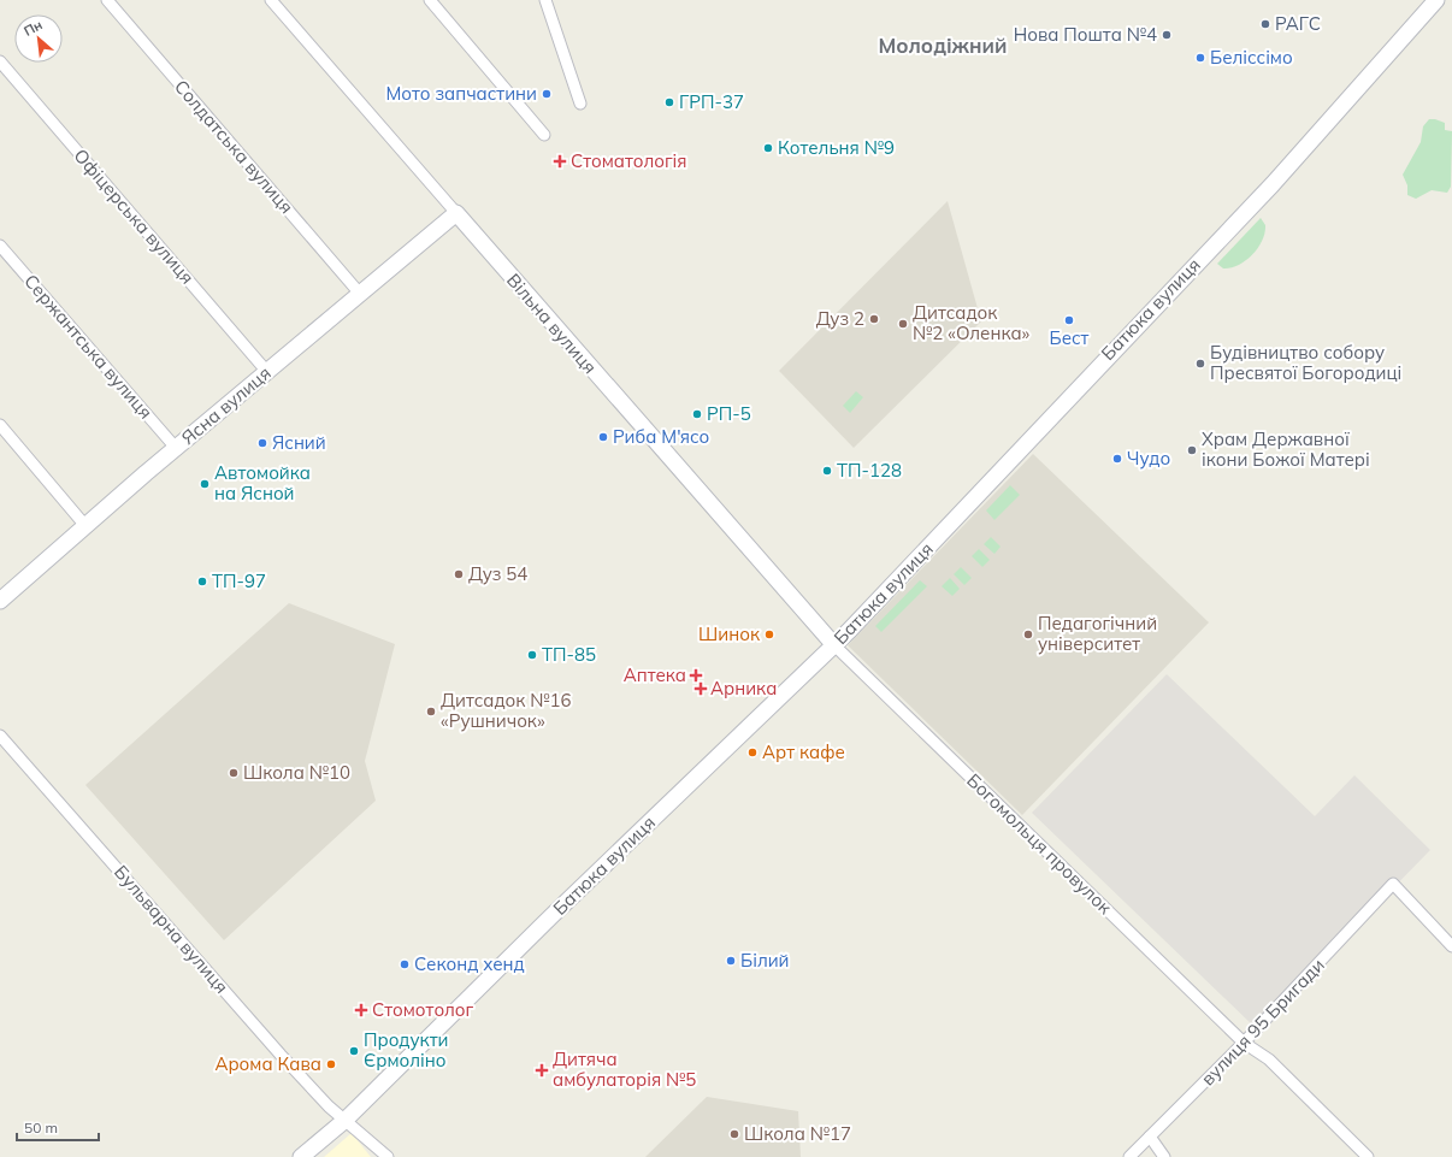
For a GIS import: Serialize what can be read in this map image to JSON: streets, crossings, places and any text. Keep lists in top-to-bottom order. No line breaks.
{"streets":{"street":["Солдатська вулиця","Офіцерська вулиця","Батюка вулиця","Вільна вулиця","Сержантська вулиця","Ясна вулиця","Богомольця провулок","Бульварна вулиця","вулиця 95 Бригади"]},"crossings":[["Солдатська вулиця","Ясна вулиця"],["Офіцерська вулиця","Ясна вулиця"],["Батюка вулиця","Вільна вулиця"],["Батюка вулиця","Богомольця провулок"],["Батюка вулиця","Бульварна вулиця"],["Вільна вулиця","Ясна вулиця"],["Вільна вулиця","Богомольця провулок"],["Сержантська вулиця","Ясна вулиця"],["Богомольця провулок","вулиця 95 Бригади"]],"districts":["Молодіжний"],"places":{"other":["РАГС","Нова Пошта №4","Беліссімо","Мото запчастини","ГРП-37","Котельня №9","Дуз 2","Бест","Дитсадок №2 «Оленка»","Будівництво собору Пресвятої Богородиці","РП-5","Риба М'ясо","Ясний","Храм Державної ікони Божої Матері","Чудо","ТП-128","Автомойка на Ясной","Дуз 54","ТП-97","Шинок","Педагогічний університет","ТП-85","Дитсадок №16 «Рушничок»","Арт кафе","Школа №10","Білий","Секонд хенд","Продукти Єрмоліно","Арома Кава","Школа №17"],"health":["Стоматологія","Аптека","Арника","Стомотолог","Дитяча амбулаторія №5"]},"scale_bar":"50 m","north":"top left"}
